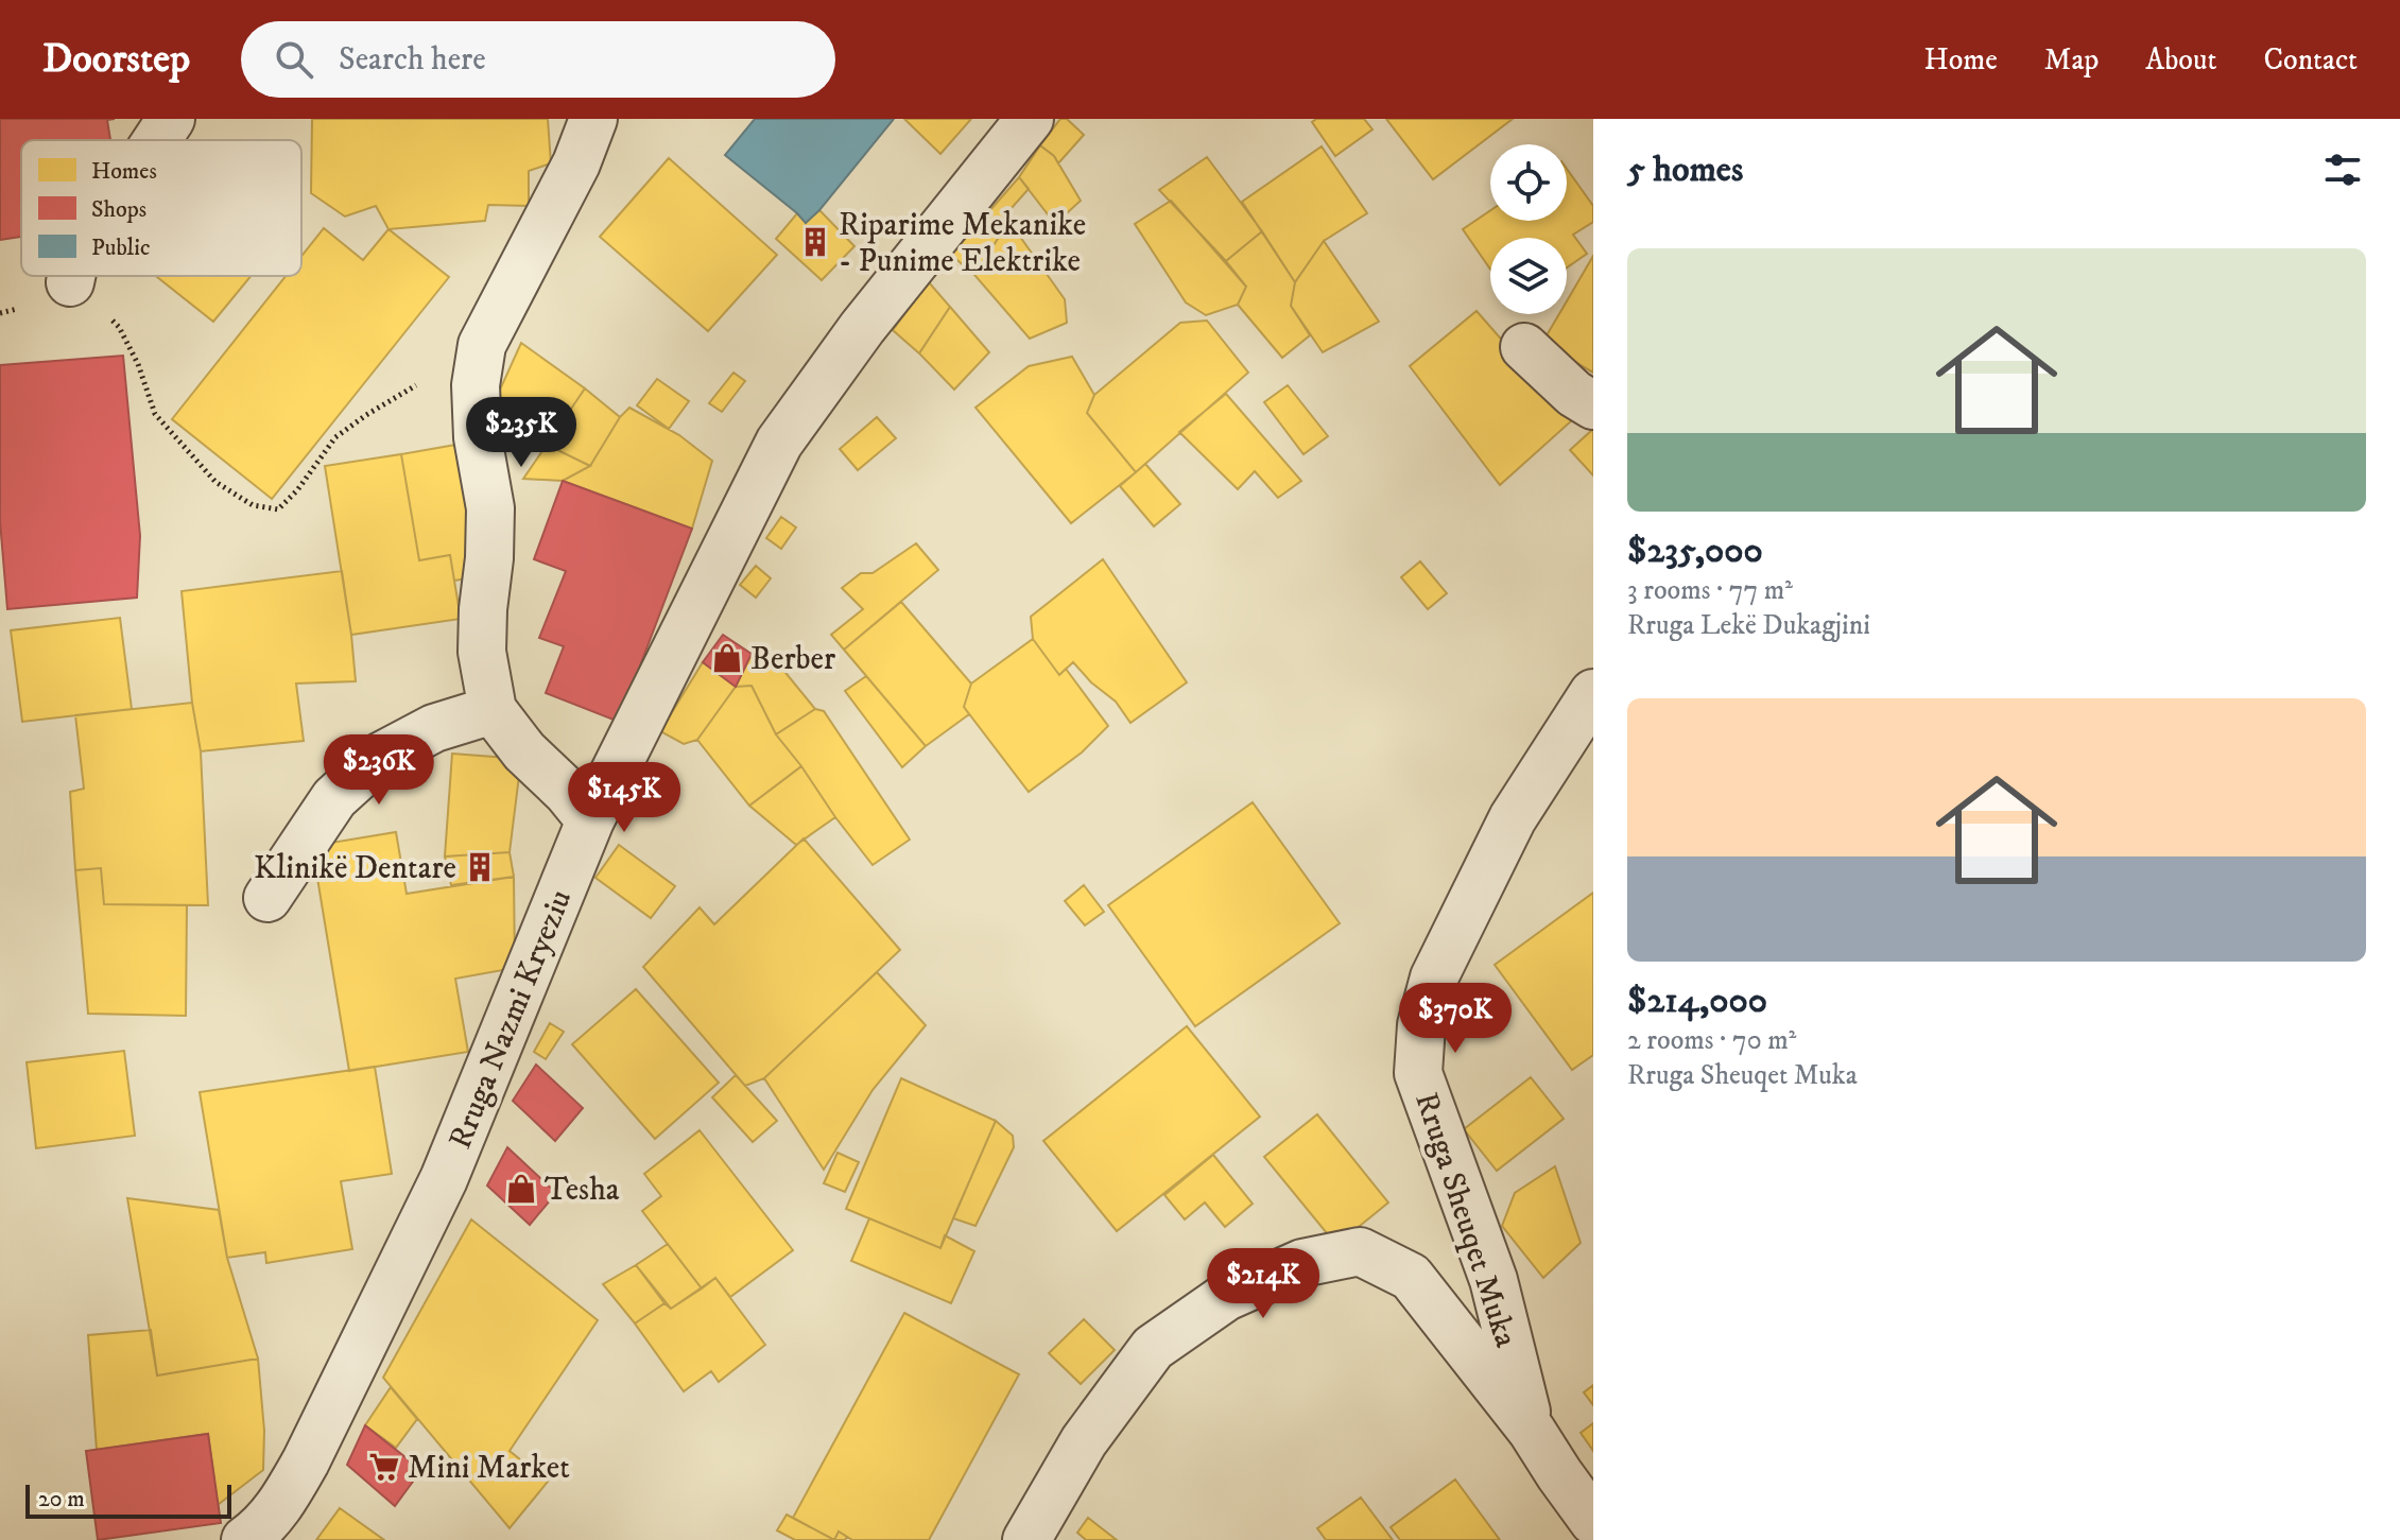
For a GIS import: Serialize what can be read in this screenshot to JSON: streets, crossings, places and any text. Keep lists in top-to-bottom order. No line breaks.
{"streets":{"street":["Rruga Nazmi Kryeziu","Rruga Sheuqet Muka"]},"places":{"building":["Riparime Mekanike - Punime Elektrike","Klinikë Dentare"],"shop":["Berber","Tesha"],"supermarket":["Mini Market"]},"legend":["Homes","Shops","Public"],"scale_bar":"20 m","page":{"header":"Doorstep","search":"Search here","nav":["Home","Map","About","Contact"],"heading":"5 homes","list":[{"name":"$235,000","note":"3 rooms · 77 m² · Rruga Lekë Dukagjini"},{"name":"$214,000","note":"2 rooms · 70 m² · Rruga Sheuqet Muka"}],"price":["$235K","$236K","$145K","$370K","$214K"],"scale":"20 m"}}
